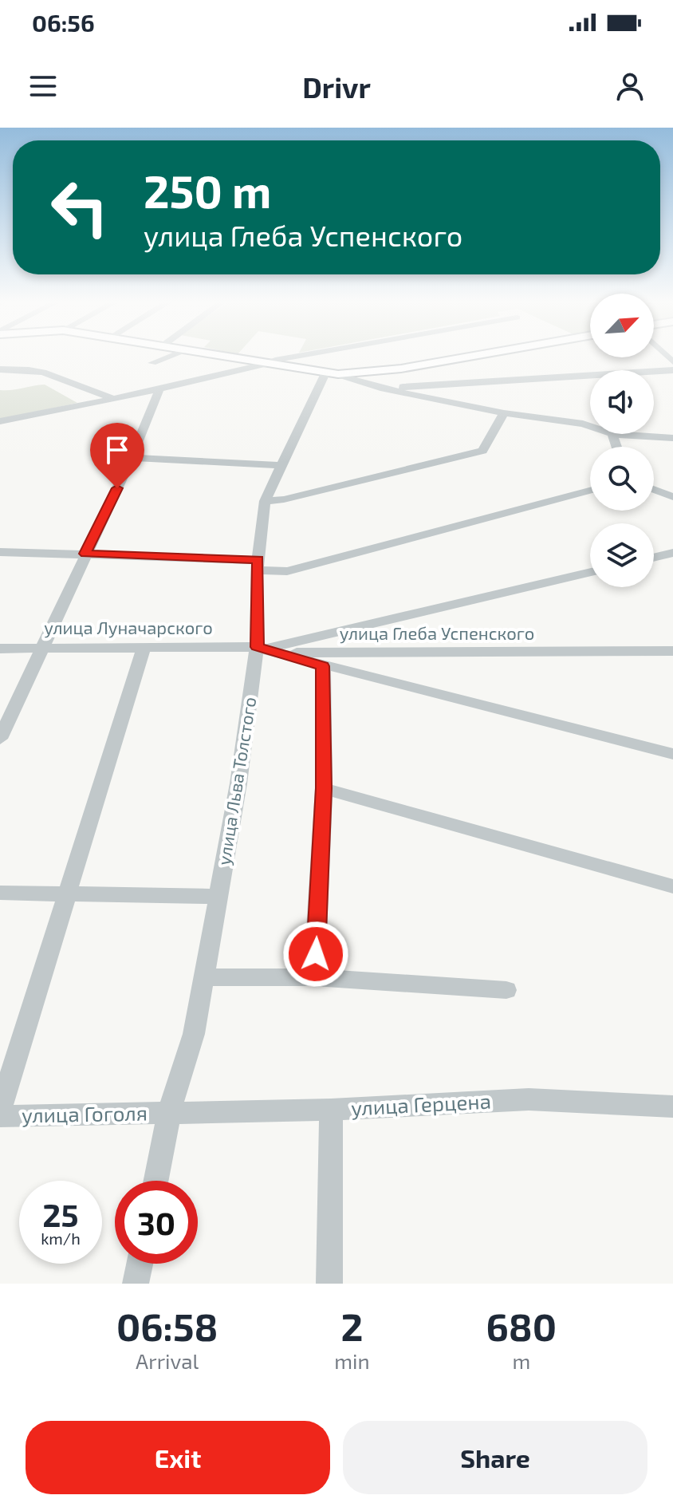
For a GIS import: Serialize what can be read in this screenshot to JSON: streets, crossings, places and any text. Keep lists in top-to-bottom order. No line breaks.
{"streets":{"street":["улица Луначарского","улица Глеба Успенского","улица Льва Толстого","улица Герцена","улица Гоголя"]},"crossings":[["улица Луначарского","улица Глеба Успенского"],["улица Луначарского","улица Льва Толстого"],["улица Глеба Успенского","улица Льва Толстого"],["улица Льва Толстого","улица Герцена"],["улица Льва Толстого","улица Гоголя"],["улица Герцена","улица Гоголя"]],"north":"top right","page":{"status":"06:56","header":"Drivr","turn":["250 m","улица Глеба Успенского"],"speed":"25 km/h","limit":"30","eta":["06:58","Arrival","2","min","680","m"],"buttons":["Exit","Share"]}}
